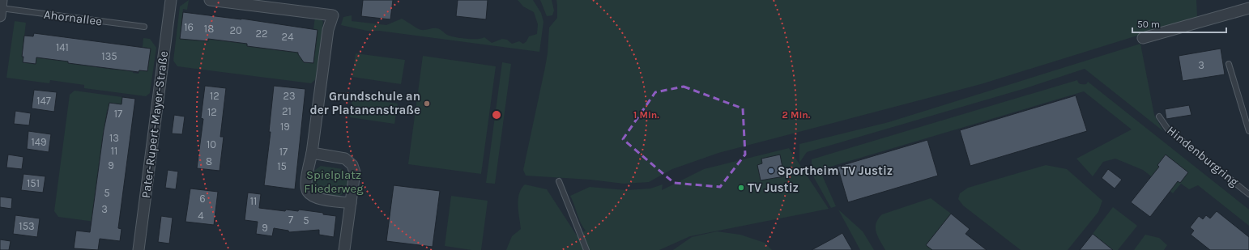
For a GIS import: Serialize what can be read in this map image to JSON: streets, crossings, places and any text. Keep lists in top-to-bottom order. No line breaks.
{"streets":{"street":["Pater-Rupert-Mayer-Straße"],"lane":["Ahornallee","Hindenburgring"]},"parks":["Spielplatz Fliederweg"],"places":["Grundschule an der Platanenstraße","Sportheim TV Justiz","TV Justiz"],"house_numbers":["16","18","20","22","24","141","135","3","12","23","147","21","12","17","19","13","149","10","11","17","8","9","15","151","5","6","11","3","4","7","5","153","9"],"scale_bar":"50 m","rings":["1 Min.","2 Min."]}
